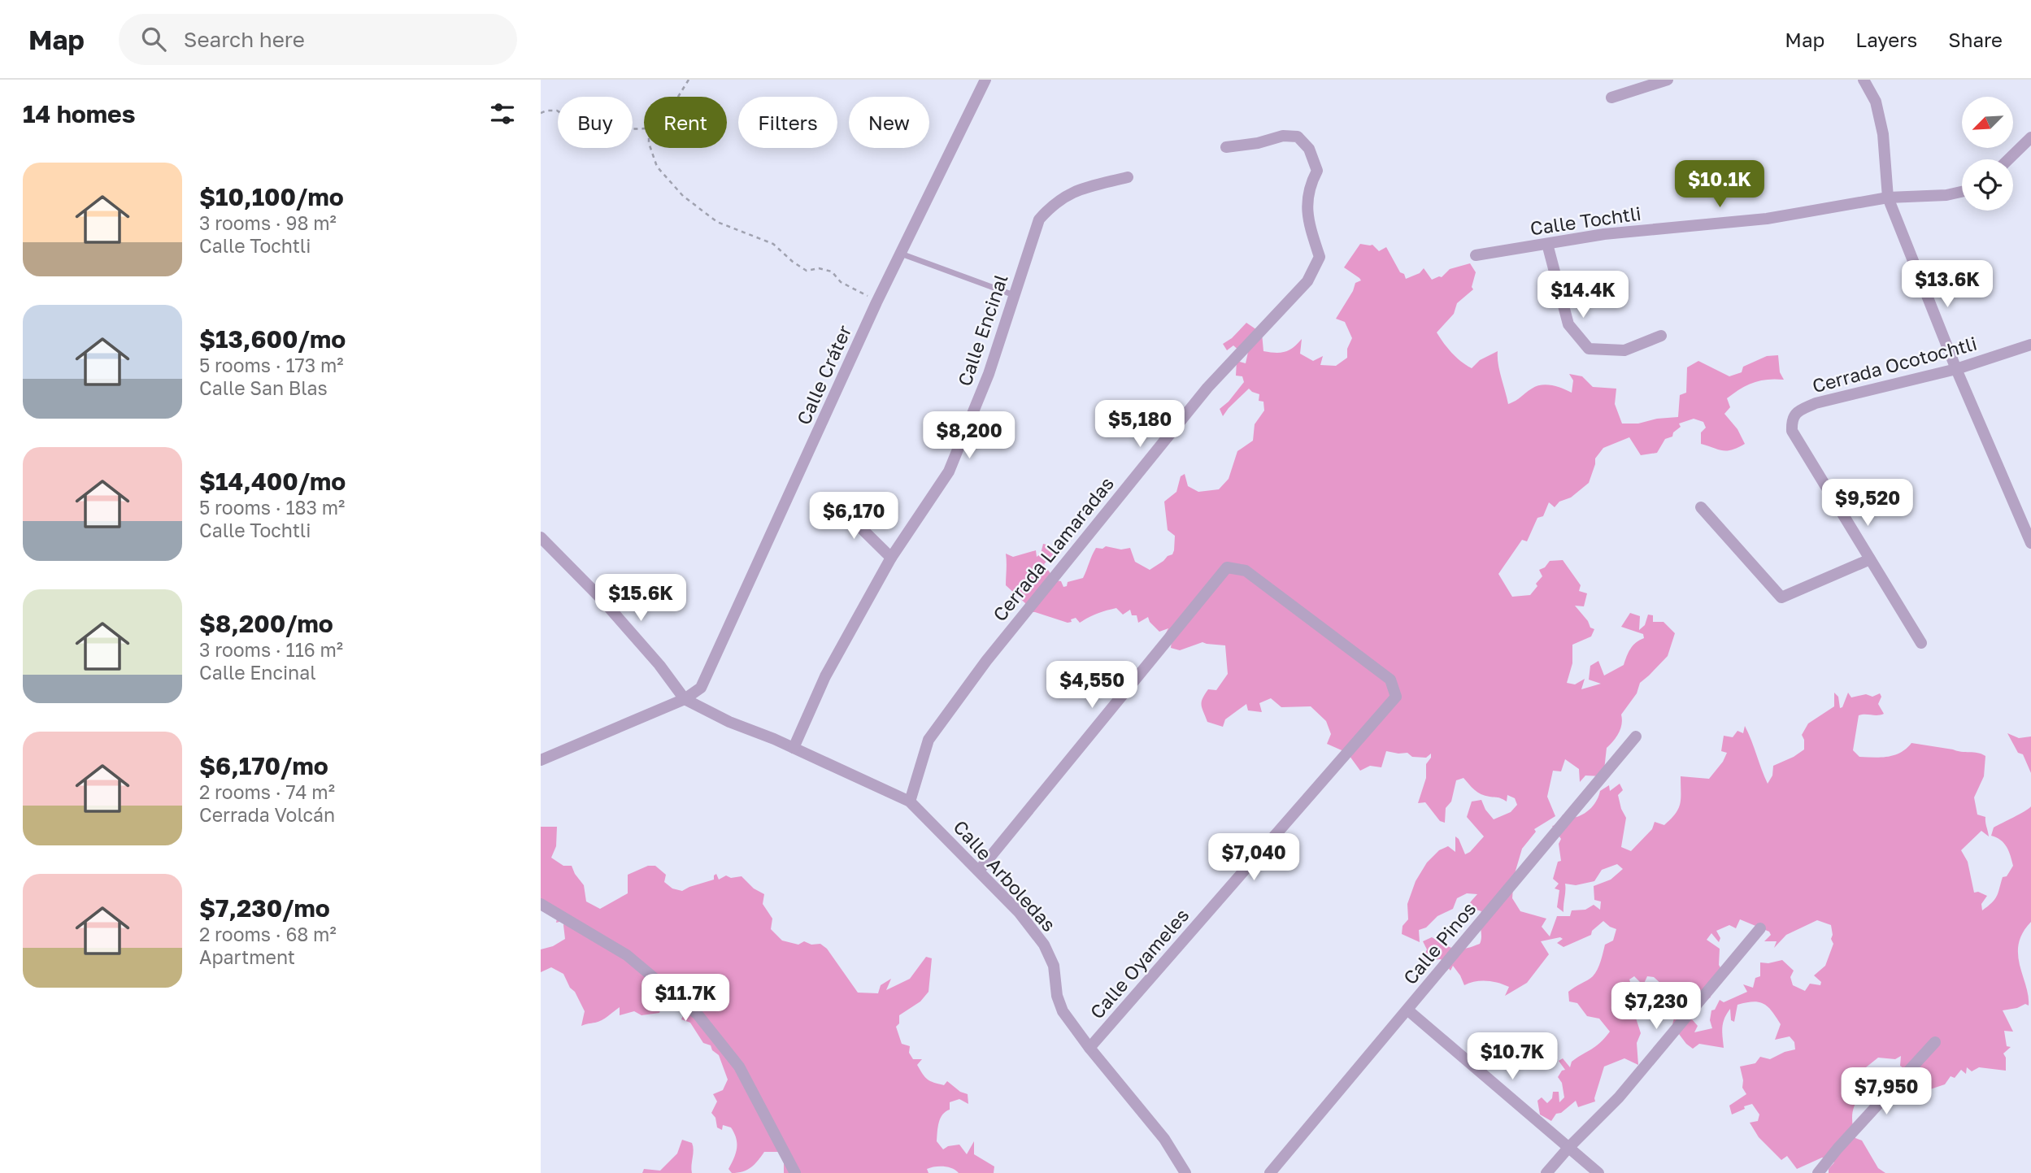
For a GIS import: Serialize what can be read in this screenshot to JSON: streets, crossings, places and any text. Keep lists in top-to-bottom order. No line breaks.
{"streets":{"street":["Calle Tochtli","Calle Encinal","Cerrada Ocotochtli","Calle Cráter","Cerrada Llamaradas","Calle Arboledas","Calle Pinos","Calle Oyameles"]},"crossings":[["Calle Encinal","Calle Arboledas"],["Calle Cráter","Calle Arboledas"],["Cerrada Llamaradas","Calle Arboledas"],["Calle Arboledas","Calle Oyameles"]],"north":"bottom left","page":{"header":"Map","search":"Search here","nav":["Map","Layers","Share"],"heading":"14 homes","chip":["Buy","Rent","Filters","New"],"list":[{"name":"$10,100/mo","note":"3 rooms · 98 m² · Calle Tochtli"},{"name":"$13,600/mo","note":"5 rooms · 173 m² · Calle San Blas"},{"name":"$14,400/mo","note":"5 rooms · 183 m² · Calle Tochtli"},{"name":"$8,200/mo","note":"3 rooms · 116 m² · Calle Encinal"},{"name":"$6,170/mo","note":"2 rooms · 74 m² · Cerrada Volcán"},{"name":"$7,230/mo","note":"2 rooms · 68 m² · Apartment"}],"price":["$10.1K","$13.6K","$14.4K","$5,180","$8,200","$9,520","$6,170","$15.6K","$4,550","$7,040","$11.7K","$7,230","$10.7K","$7,950"]}}
